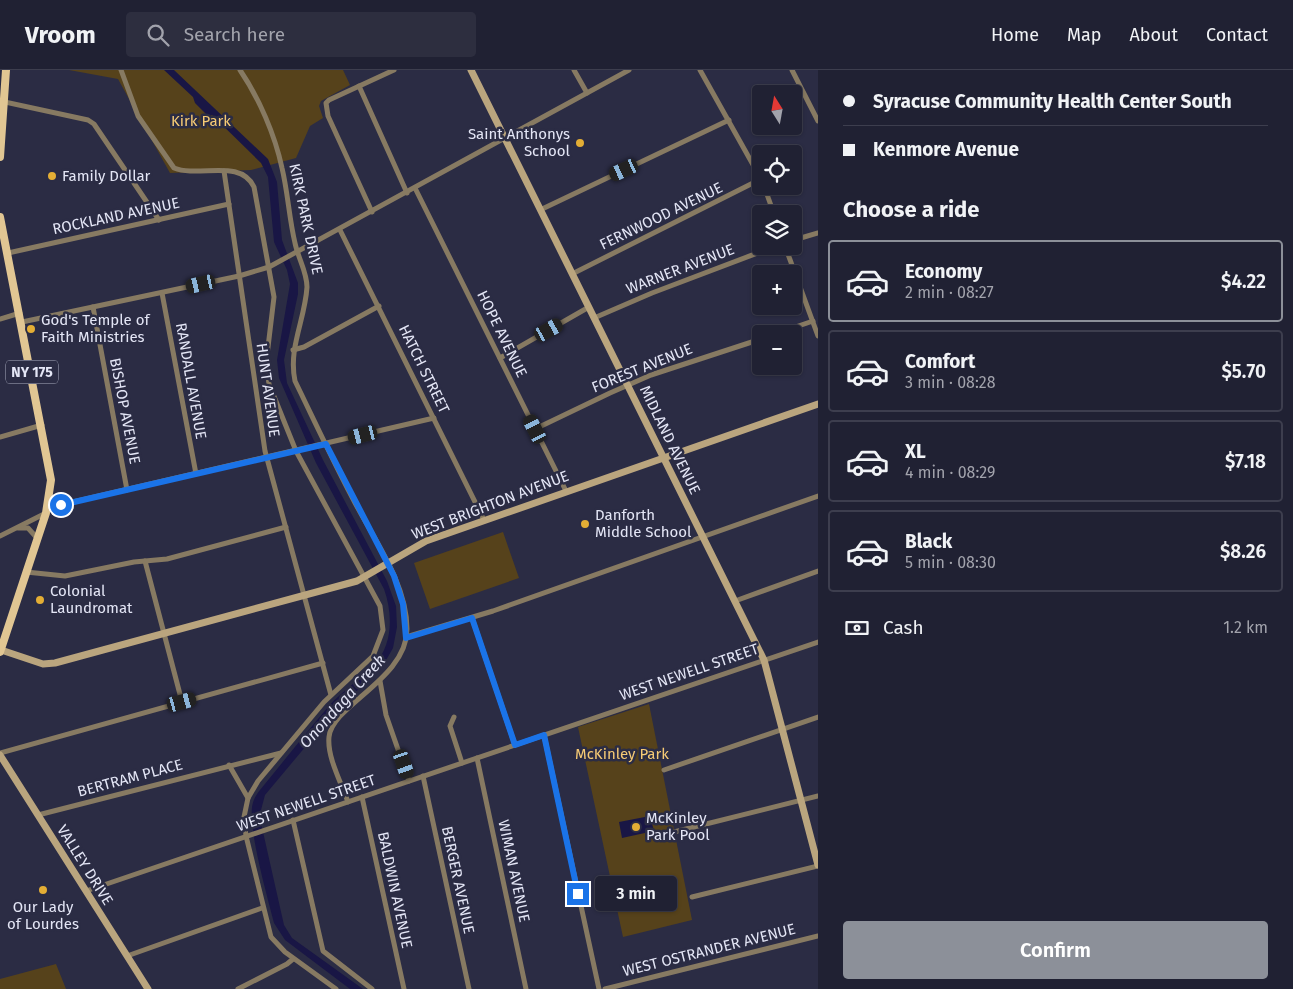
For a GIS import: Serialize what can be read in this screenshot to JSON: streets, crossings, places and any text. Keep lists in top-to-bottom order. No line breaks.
{"streets":{"main road":["NY 175"],"street":["ROCKLAND AVENUE","FERNWOOD AVENUE","KIRK PARK DRIVE","WARNER AVENUE","HOPE AVENUE","FOREST AVENUE","HATCH STREET","RANDALL AVENUE","HUNT AVENUE","BISHOP AVENUE","MIDLAND AVENUE","WEST BRIGHTON AVENUE","WEST NEWELL STREET","BERTRAM PLACE","VALLEY DRIVE","WIMAN AVENUE","BERGER AVENUE","BALDWIN AVENUE","WEST OSTRANDER AVENUE"]},"crossings":[["ROCKLAND AVENUE","NY 175"],["ROCKLAND AVENUE","HUNT AVENUE"],["FERNWOOD AVENUE","MIDLAND AVENUE"],["KIRK PARK DRIVE","WEST BRIGHTON AVENUE"],["WARNER AVENUE","MIDLAND AVENUE"],["HOPE AVENUE","FOREST AVENUE"],["HOPE AVENUE","WEST BRIGHTON AVENUE"],["FOREST AVENUE","MIDLAND AVENUE"],["HATCH STREET","WEST BRIGHTON AVENUE"],["NY 175","WEST BRIGHTON AVENUE"],["HUNT AVENUE","WEST BRIGHTON AVENUE"],["MIDLAND AVENUE","WEST BRIGHTON AVENUE"],["MIDLAND AVENUE","WEST NEWELL STREET"],["WEST NEWELL STREET","VALLEY DRIVE"],["WEST NEWELL STREET","WIMAN AVENUE"],["WEST NEWELL STREET","BERGER AVENUE"],["WEST NEWELL STREET","BALDWIN AVENUE"],["BERTRAM PLACE","VALLEY DRIVE"]],"water":["Onondaga Creek"],"parks":["Kirk Park","McKinley Park"],"places":["Saint Anthonys School","Family Dollar","God's Temple of Faith Ministries","Danforth Middle School","Colonial Laundromat","McKinley Park Pool","Our Lady of Lourdes"],"north":"top","page":{"header":"Vroom","search":"Search here","nav":["Home","Map","About","Contact"],"banner":["Syracuse Community Health Center South","Kenmore Avenue"],"map_buttons":["+","−"],"heading":"Choose a ride","list":[{"name":"Economy","note":"2 min · 08:27","value":"$4.22"},{"name":"Comfort","note":"3 min · 08:28","value":"$5.70"},{"name":"XL","note":"4 min · 08:29","value":"$7.18"},{"name":"Black","note":"5 min · 08:30","value":"$8.26"}],"pay":["Cash","1.2 km"],"bubble":"3 min","buttons":"Confirm"}}
